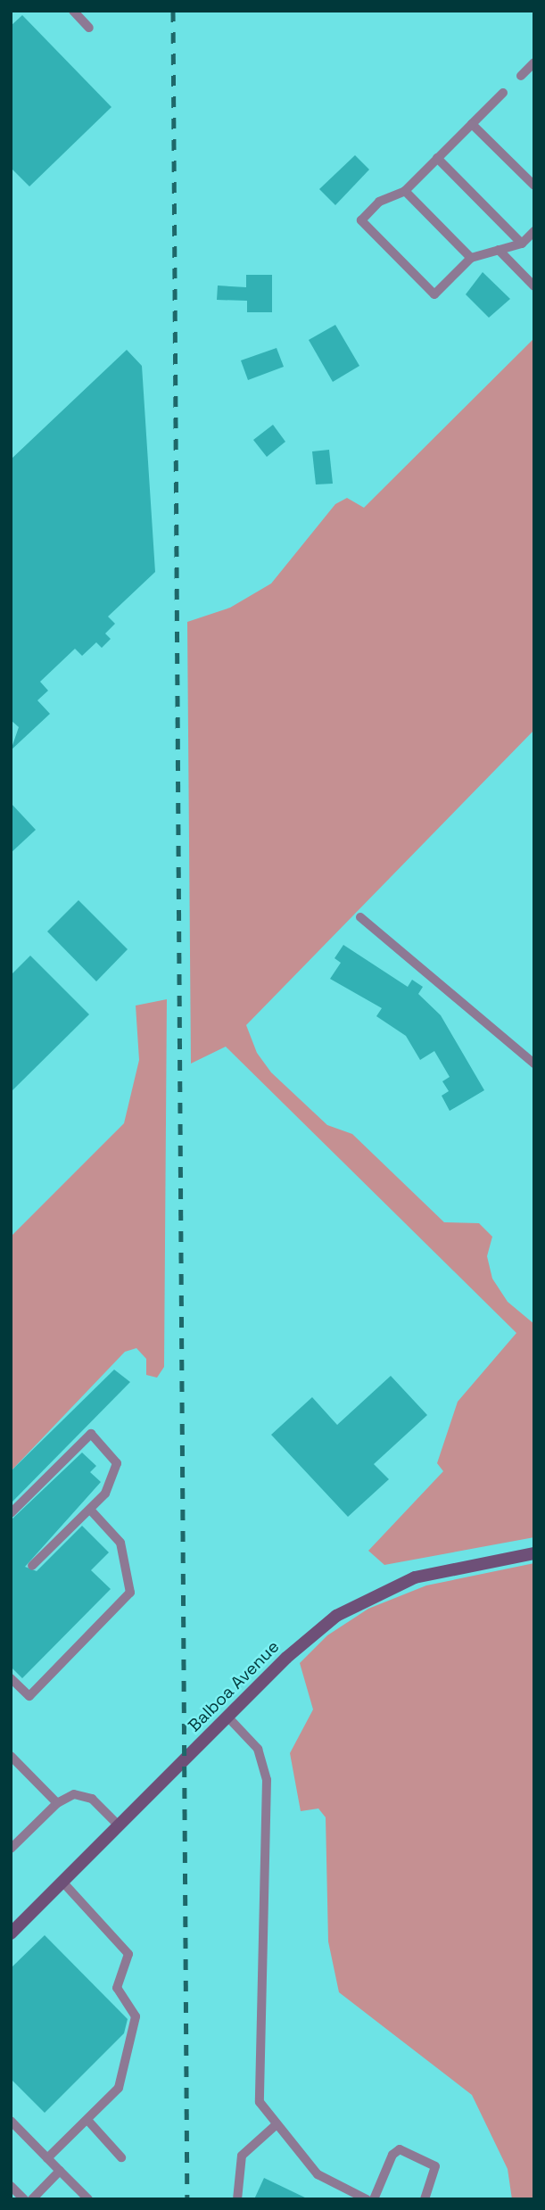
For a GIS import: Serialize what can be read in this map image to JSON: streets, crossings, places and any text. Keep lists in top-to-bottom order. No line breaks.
{"streets":{"street":["Balboa Avenue"]}}
